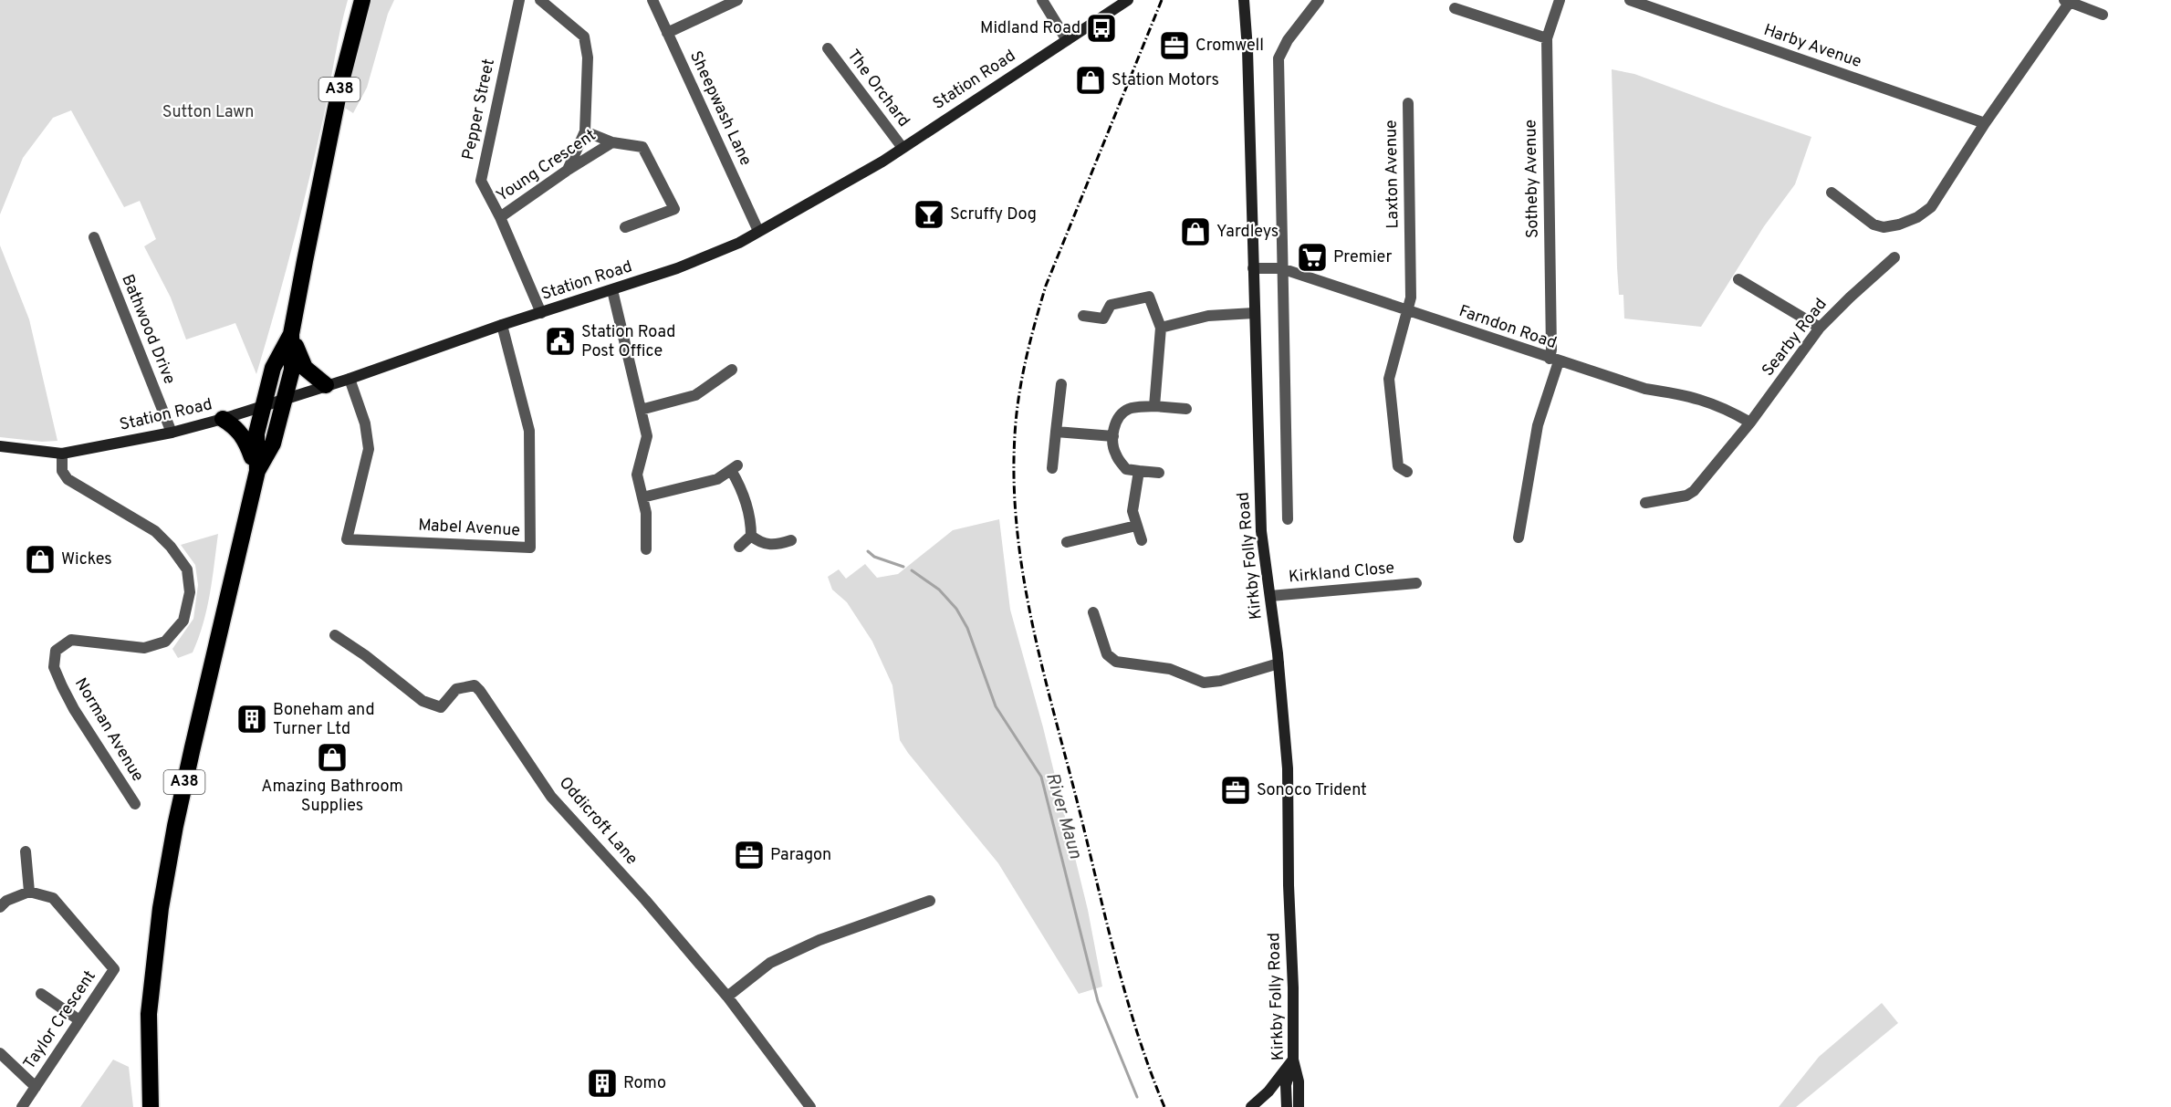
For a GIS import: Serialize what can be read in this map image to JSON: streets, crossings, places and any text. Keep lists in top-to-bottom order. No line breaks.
{"streets":{"highway":["A38"],"main road":["Station Road","Kirkby Folly Road"],"street":["Harby Avenue","The Orchard","Sheepwash Lane","Pepper Street","Young Crescent","Laxton Avenue","Sotheby Avenue","Farndon Road","Bathwood Drive","Searby Road","Mabel Avenue","Kirkland Close","Norman Avenue","Oddicroft Lane","Taylor Crescent"]},"crossings":[["Station Road","The Orchard"],["Station Road","A38"],["Station Road","Sheepwash Lane"],["Station Road","Pepper Street"],["Station Road","Bathwood Drive"],["Station Road","Mabel Avenue"],["Station Road","Norman Avenue"],["Pepper Street","Young Crescent"],["Laxton Avenue","Farndon Road"],["Sotheby Avenue","Farndon Road"],["Farndon Road","Searby Road"],["Farndon Road","Kirkby Folly Road"],["Kirkby Folly Road","Kirkland Close"]],"water":["River Maun"],"parks":["Sutton Lawn"],"places":{"bus stop":["Midland Road"],"office":["Cromwell","Sonoco Trident","Paragon"],"shop":["Station Motors","Yardleys","Wickes","Amazing Bathroom Supplies"],"bar":["Scruffy Dog"],"supermarket":["Premier"],"public building":["Station Road Post Office"],"building":["Boneham and Turner Ltd","Romo"]}}
